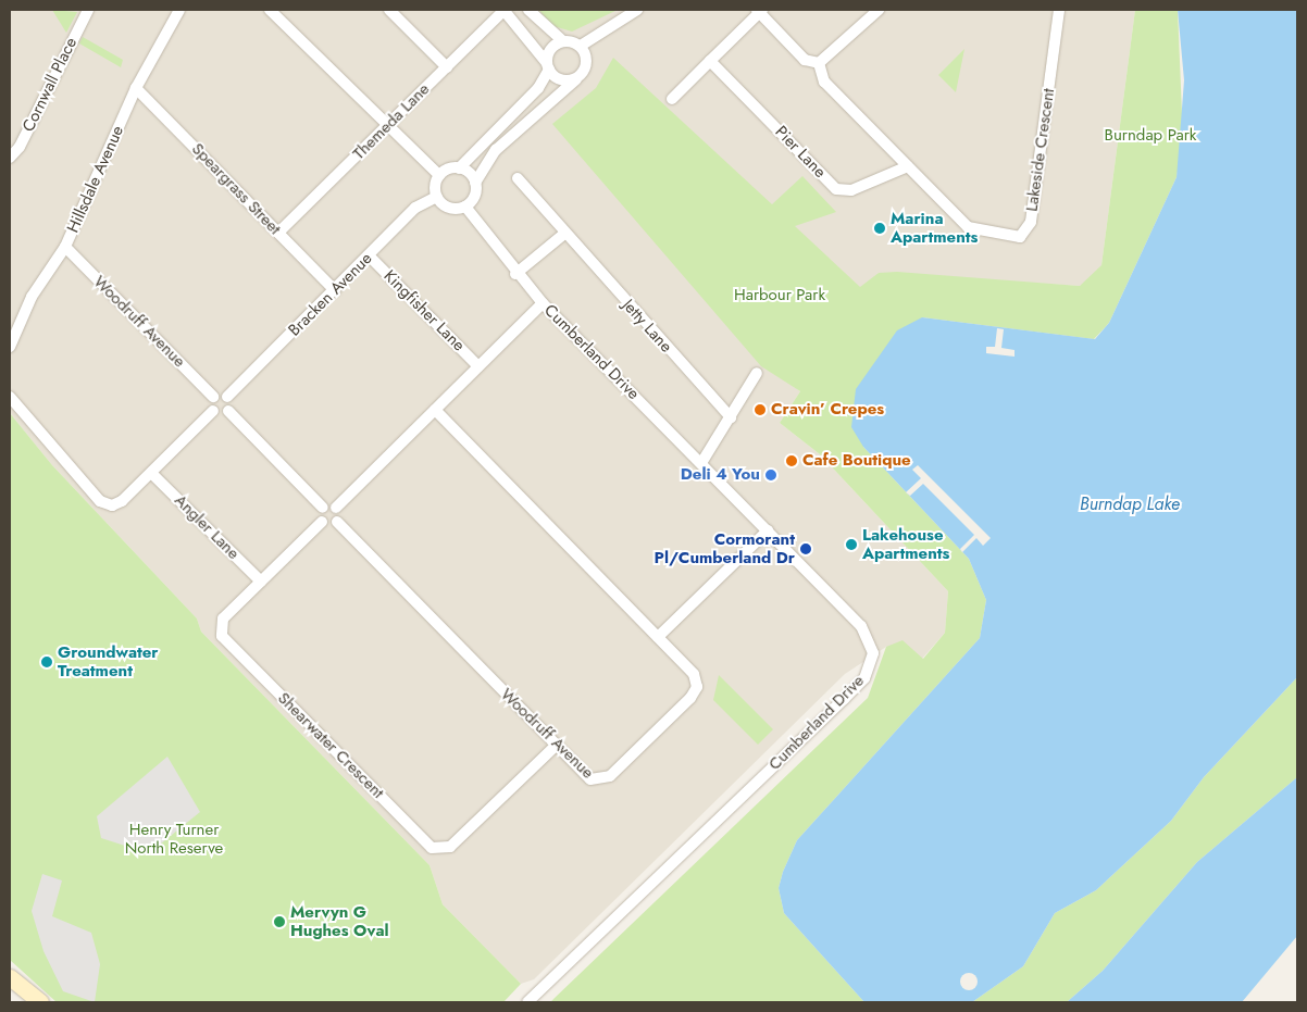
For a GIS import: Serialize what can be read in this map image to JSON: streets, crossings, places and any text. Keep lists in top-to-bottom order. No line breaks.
{"streets":{"street":["Cornwall Place","Themeda Lane","Lakeside Crescent","Pier Lane","Hillsdale Avenue","Speargrass Street","Bracken Avenue","Kingfisher Lane","Woodruff Avenue","Jetty Lane","Cumberland Drive","Angler Lane","Shearwater Crescent"]},"crossings":[["Themeda Lane","Speargrass Street"],["Lakeside Crescent","Pier Lane"],["Hillsdale Avenue","Speargrass Street"],["Hillsdale Avenue","Woodruff Avenue"],["Speargrass Street","Bracken Avenue"],["Bracken Avenue","Kingfisher Lane"],["Bracken Avenue","Cumberland Drive"],["Woodruff Avenue","Shearwater Crescent"],["Angler Lane","Shearwater Crescent"]],"water":["Burndap Lake"],"parks":["Burndap Park","Harbour Park","Henry Turner North Reserve"],"places":["Marina Apartments","Cravin’ Crepes","Cafe Boutique","Deli 4 You","Lakehouse Apartments","Cormorant Pl/Cumberland Dr","Groundwater Treatment","Mervyn G Hughes Oval"]}
